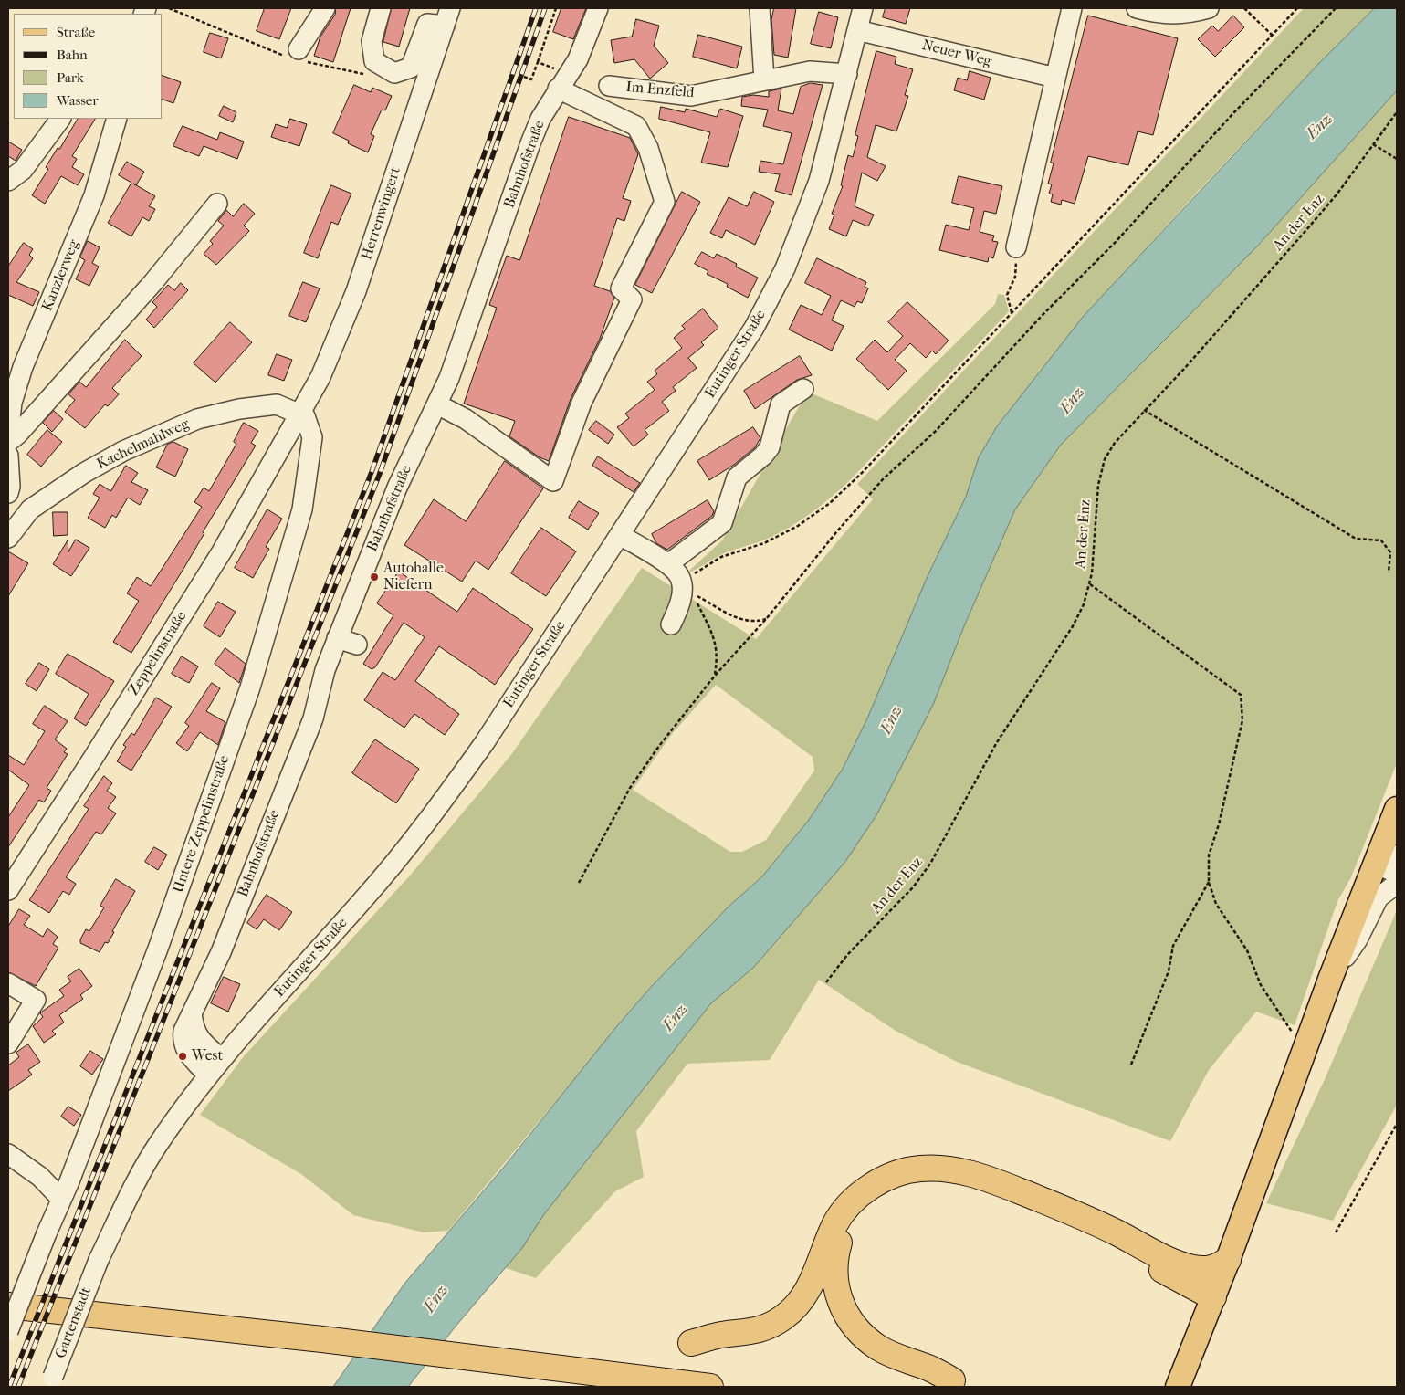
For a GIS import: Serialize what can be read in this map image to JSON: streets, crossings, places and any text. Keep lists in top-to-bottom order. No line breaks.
{"streets":{"street":["Neuer Weg","Im Enzfeld","Bahnhofstraße","Herrenwingert","Kanzlerweg","Eutinger Straße","Kachelmahlweg","Zeppelinstraße","Untere Zeppelinstraße","Gartenstadt"],"path":["An der Enz"]},"crossings":[["Neuer Weg","Eutinger Straße"],["Im Enzfeld","Eutinger Straße"],["Bahnhofstraße","Eutinger Straße"],["Herrenwingert","Kachelmahlweg"],["Herrenwingert","Zeppelinstraße"],["Herrenwingert","Untere Zeppelinstraße"],["Eutinger Straße","Gartenstadt"],["Kachelmahlweg","Zeppelinstraße"],["Kachelmahlweg","Untere Zeppelinstraße"],["Zeppelinstraße","Untere Zeppelinstraße"]],"water":["Enz"],"places":["Autohalle Niefern","West"],"legend":["Straße","Bahn","Park","Wasser"]}
